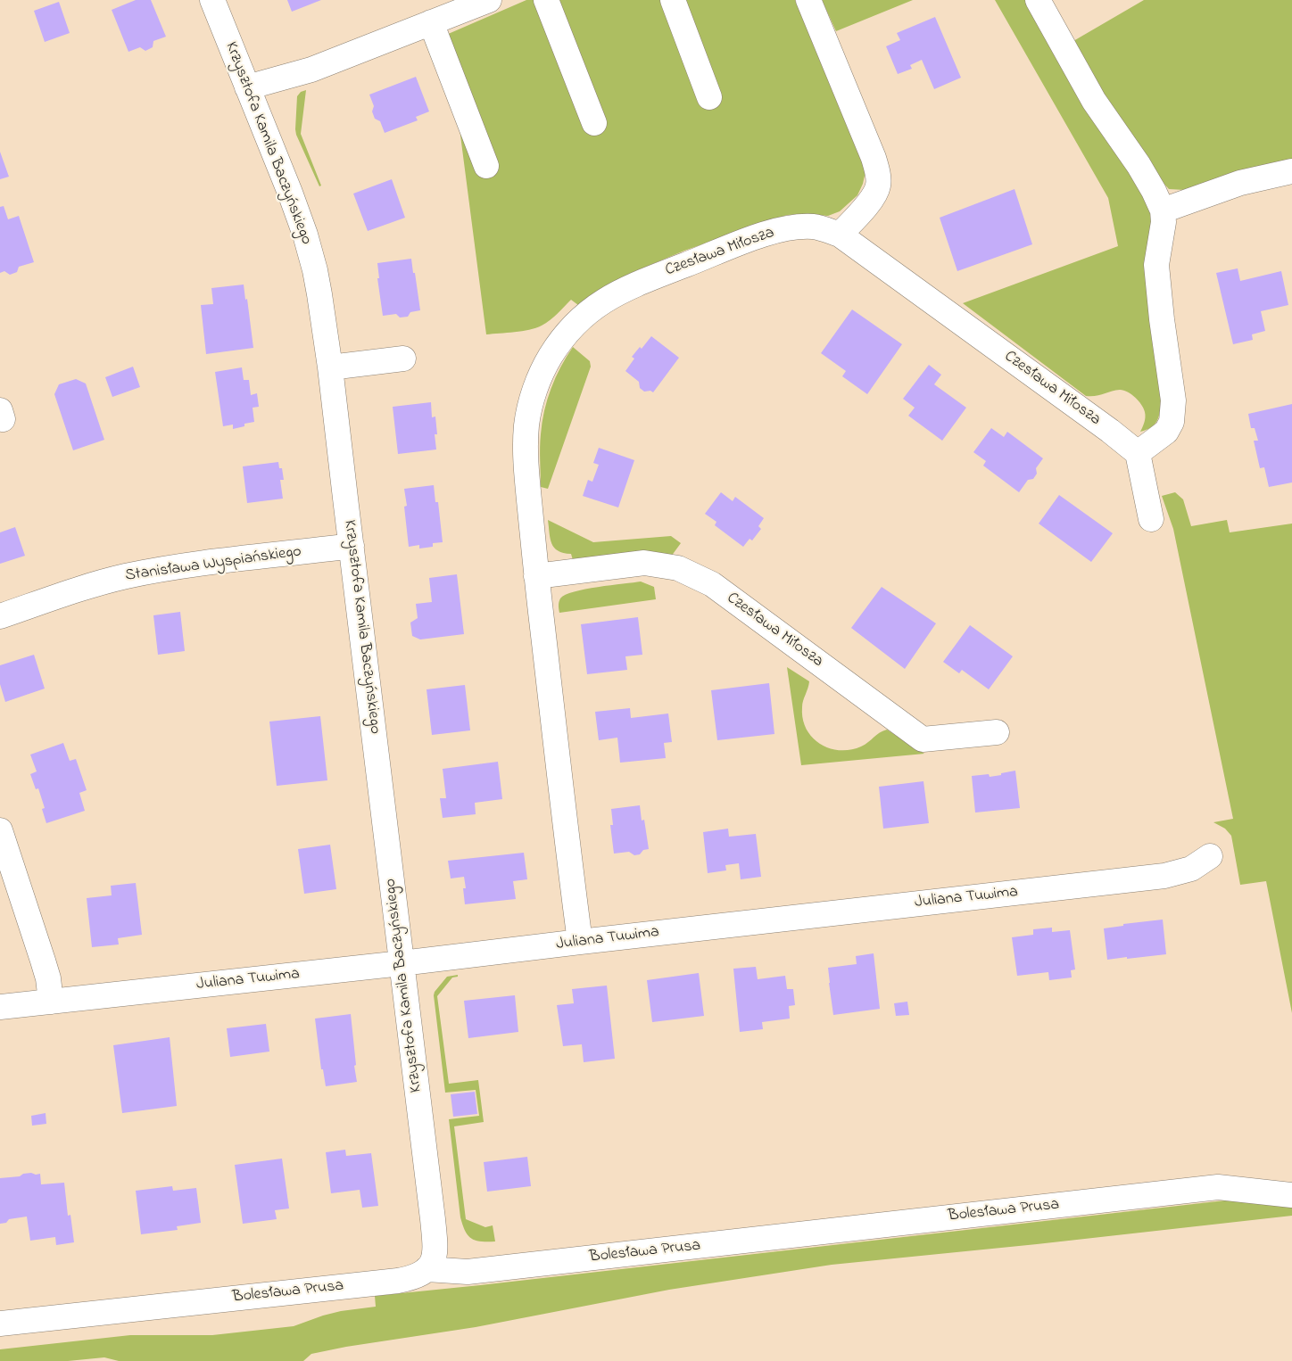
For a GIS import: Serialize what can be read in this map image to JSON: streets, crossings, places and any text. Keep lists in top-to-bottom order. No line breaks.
{"streets":{"street":["Krzysztofa Kamila Baczyńskiego","Czesława Miłosza","Stanisława Wyspiańskiego","Juliana Tuwima","Bolesława Prusa"]},"crossings":[["Krzysztofa Kamila Baczyńskiego","Stanisława Wyspiańskiego"],["Krzysztofa Kamila Baczyńskiego","Juliana Tuwima"],["Krzysztofa Kamila Baczyńskiego","Bolesława Prusa"],["Czesława Miłosza","Juliana Tuwima"]]}
